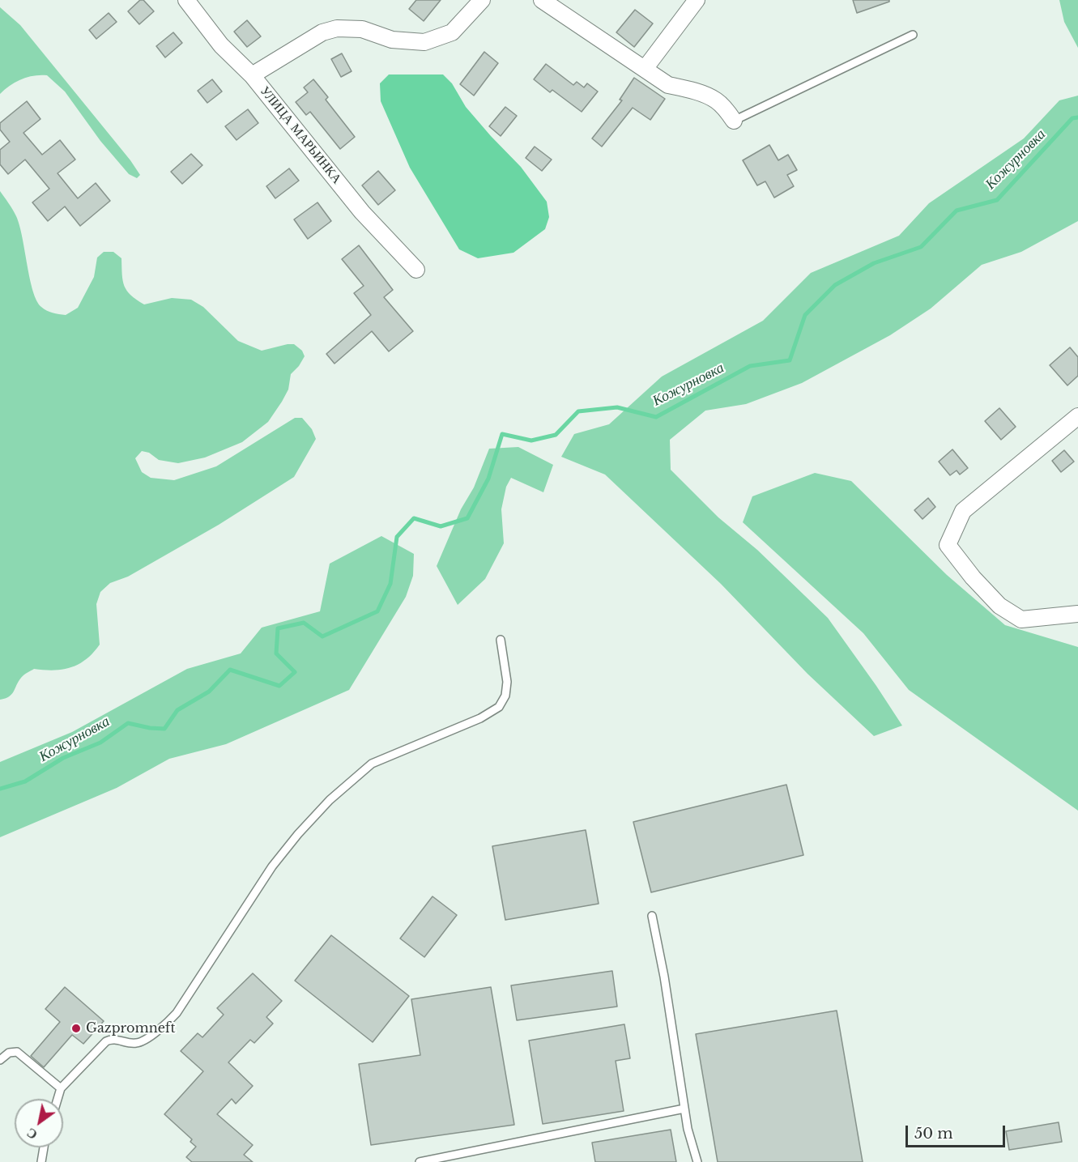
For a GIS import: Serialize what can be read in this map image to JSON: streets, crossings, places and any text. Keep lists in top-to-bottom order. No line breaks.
{"streets":{"street":["УЛИЦА МАРЬИНКА"]},"water":["Кожурновка"],"places":["Gazpromneft"],"scale_bar":"50 m","north":"bottom left"}
